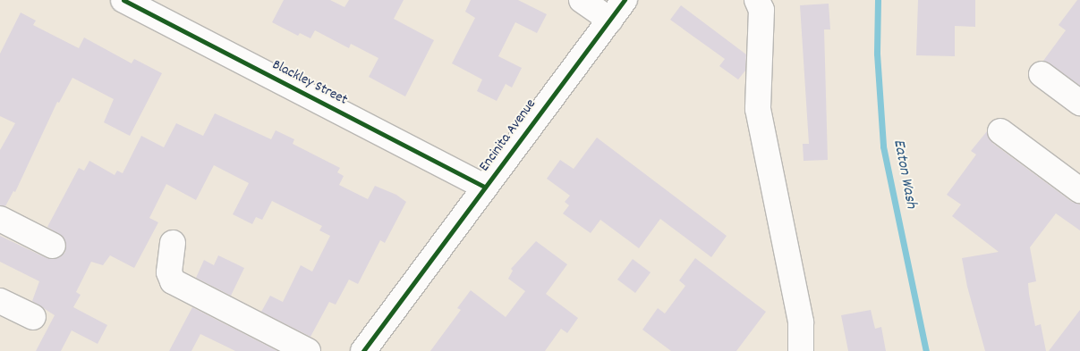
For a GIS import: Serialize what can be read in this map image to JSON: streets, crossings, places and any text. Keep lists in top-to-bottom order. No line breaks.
{"streets":{"street":["Blackley Street","Encinita Avenue"]},"crossings":[["Blackley Street","Encinita Avenue"]],"water":["Eaton Wash"]}
